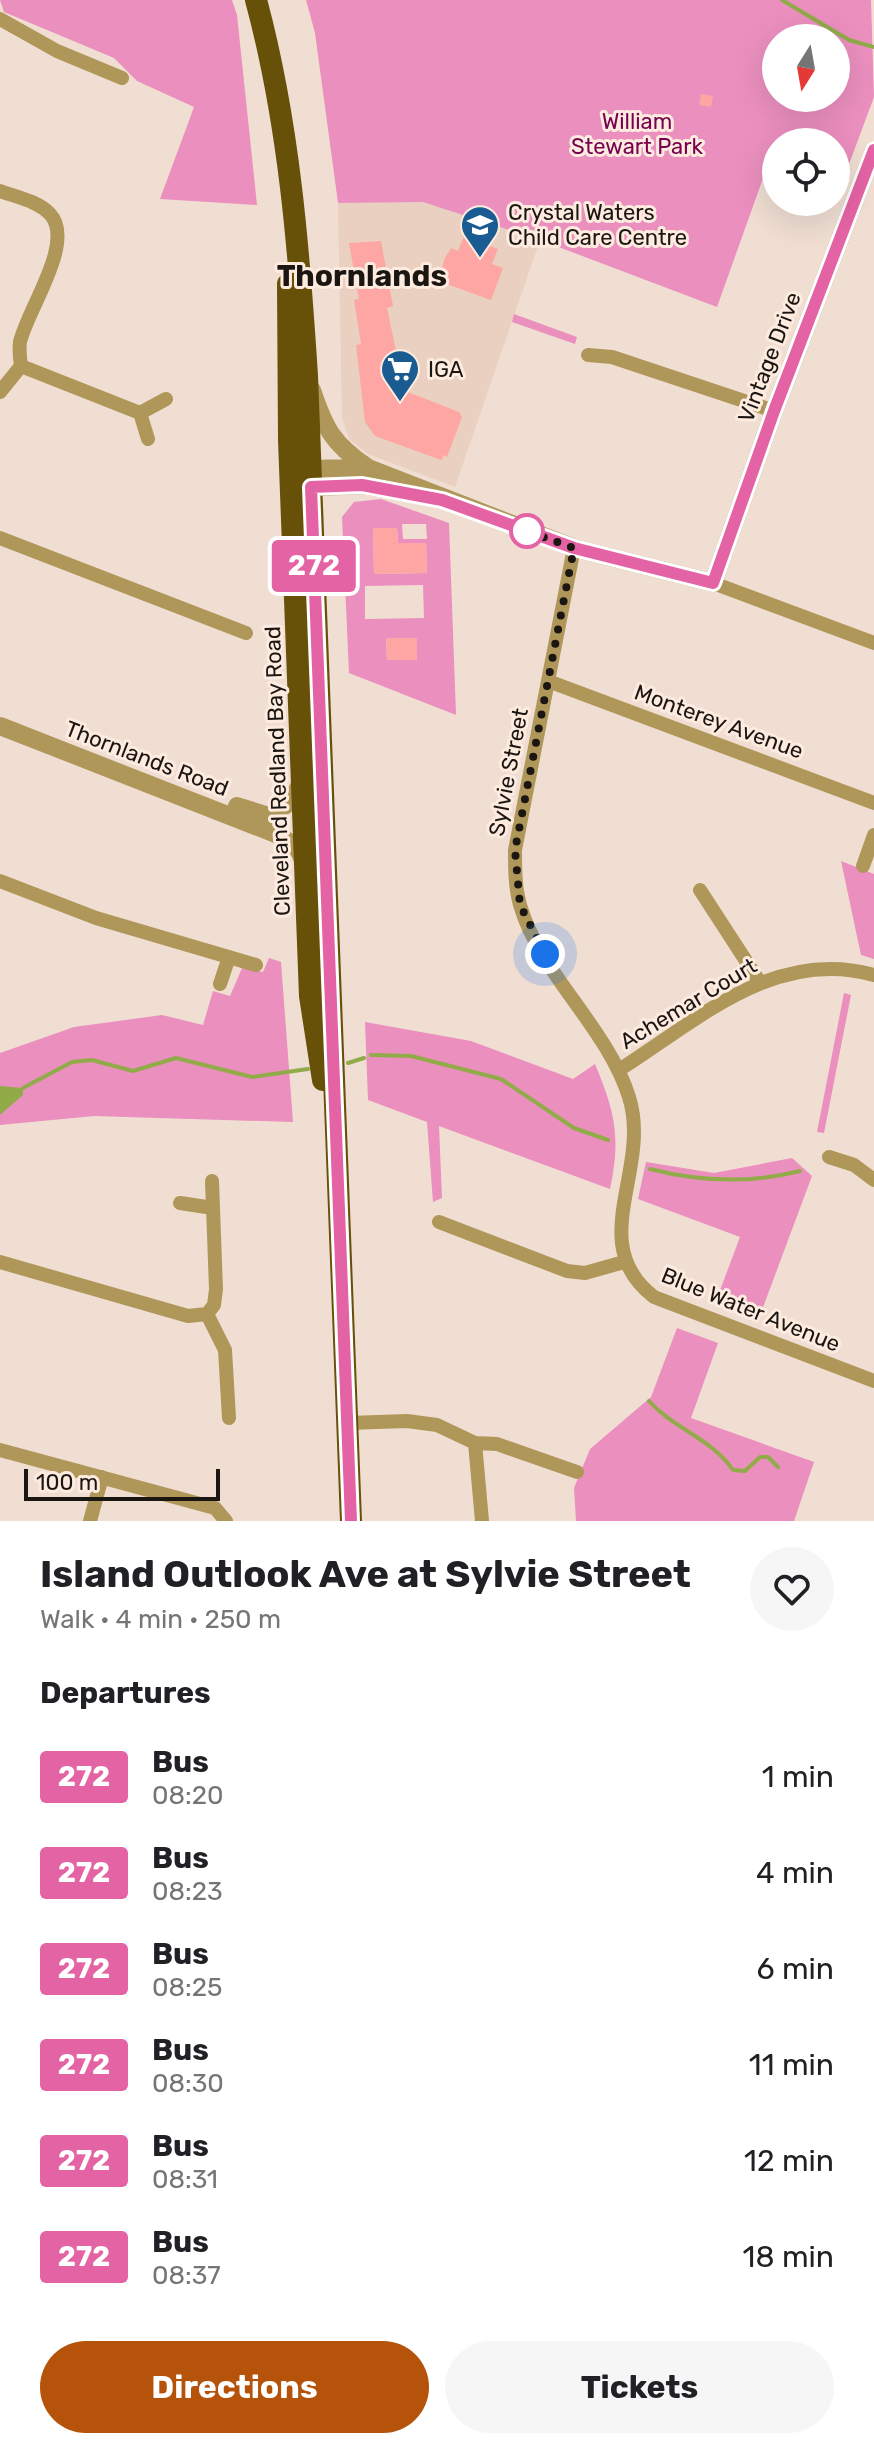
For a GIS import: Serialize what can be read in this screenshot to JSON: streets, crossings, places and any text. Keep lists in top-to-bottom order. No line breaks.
{"streets":{"highway":["Cleveland Redland Bay Road"],"street":["Vintage Drive","Monterey Avenue","Thornlands Road","Sylvie Street","Achemar Court","Blue Water Avenue"]},"crossings":[["Monterey Avenue","Sylvie Street"],["Thornlands Road","Cleveland Redland Bay Road"],["Sylvie Street","Achemar Court"],["Sylvie Street","Blue Water Avenue"]],"districts":["Thornlands"],"parks":["William Stewart Park"],"places":{"school or university":["Crystal Waters Child Care Centre"],"supermarket":["IGA"]},"lines":["bus line 272"],"scale_bar":"100 m","north":"bottom","page":{"on_map":"272","scale":"100 m","heading":[["Island Outlook Ave at Sylvie Street","Walk · 4 min · 250 m"],"Departures"],"list":[{"mark":"272","name":"Bus","note":"08:20","value":"1 min"},{"mark":"272","name":"Bus","note":"08:23","value":"4 min"},{"mark":"272","name":"Bus","note":"08:25","value":"6 min"},{"mark":"272","name":"Bus","note":"08:30","value":"11 min"},{"mark":"272","name":"Bus","note":"08:31","value":"12 min"},{"mark":"272","name":"Bus","note":"08:37","value":"18 min"}],"buttons":["Directions","Tickets"]}}
